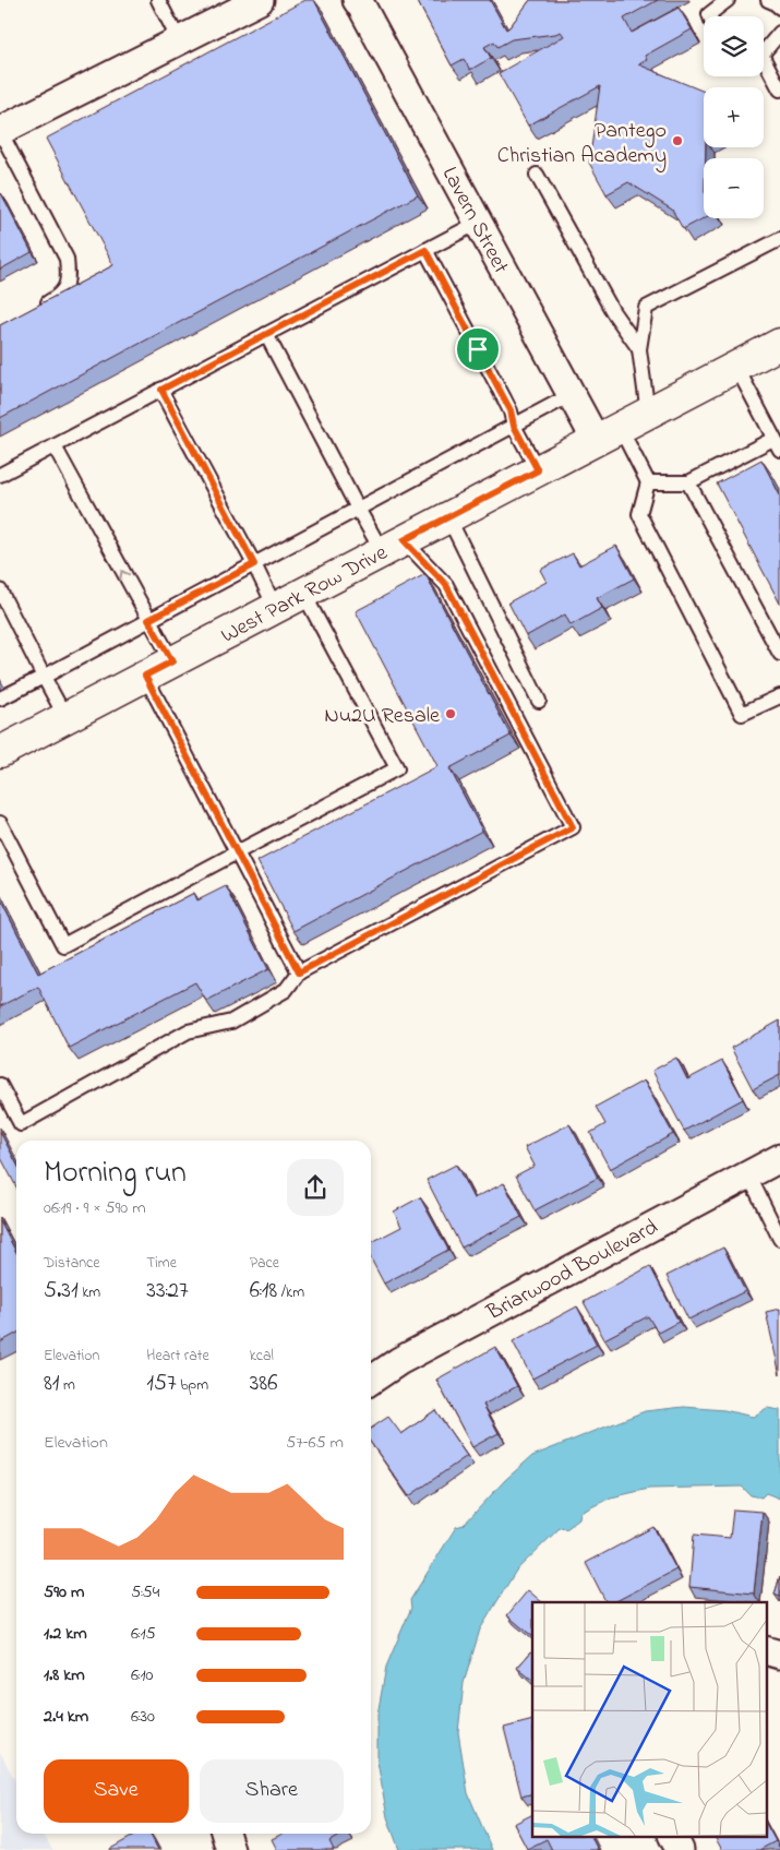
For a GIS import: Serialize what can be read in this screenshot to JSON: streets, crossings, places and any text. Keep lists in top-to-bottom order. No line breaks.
{"streets":{"main road":["West Park Row Drive"],"street":["Lavern Street","Briarwood Boulevard"]},"crossings":[["Lavern Street","West Park Row Drive"]],"places":["Pantego Christian Academy","Nu2U Resale"],"page":{"map_buttons":["+","−"],"heading":["Morning run","06:19 · 9 × 590 m"],"stats":[["Distance","5.31 km"],["Time","33:27"],["Pace","6:18 /km"],["Elevation","81 m"],["Heart rate","157 bpm"],["kcal","386"]],"chart":["Elevation","57–65 m"],"list":[{"name":"590 m","note":"5:54"},{"name":"1.2 km","note":"6:15"},{"name":"1.8 km","note":"6:10"},{"name":"2.4 km","note":"6:30"}],"buttons":["Save","Share"]}}
